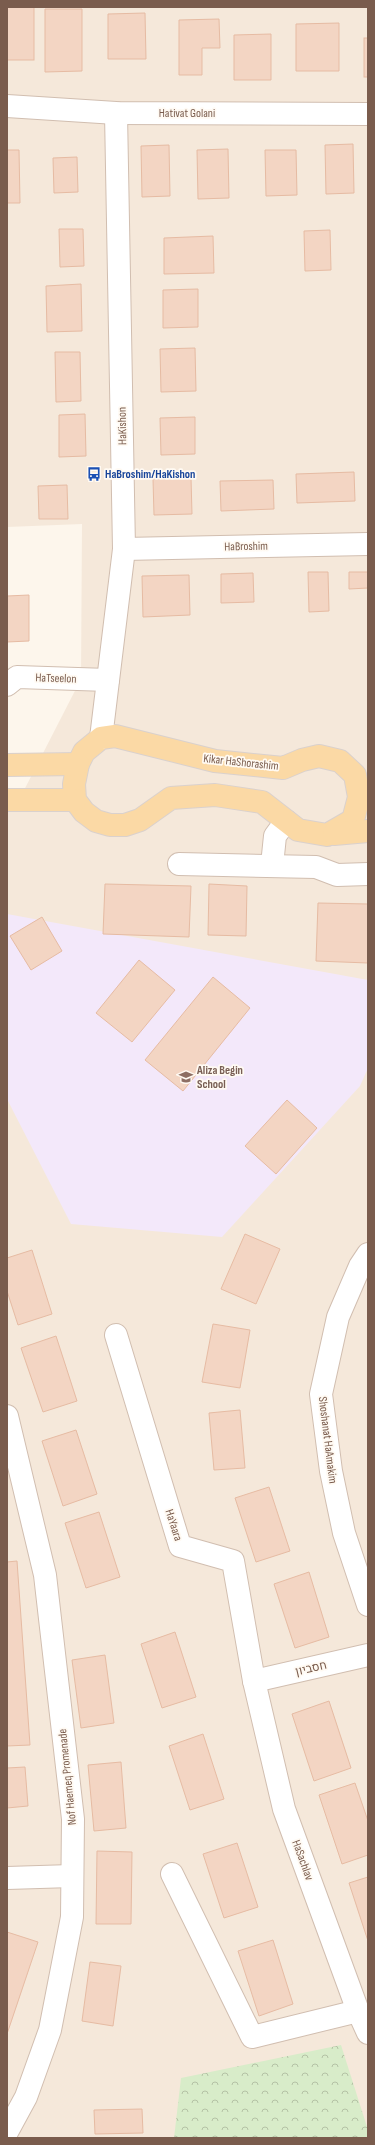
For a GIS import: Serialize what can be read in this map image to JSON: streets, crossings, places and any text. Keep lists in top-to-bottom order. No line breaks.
{"streets":{"main road":["Kikar HaShorashim"],"street":["Hativat Golani","HaKishon","HaBroshim","HaTseelon","Shoshanat HaAmakim","HaYaara","חסביון","Nof Haemeq Promenade","HaSachlav"]},"crossings":[["Hativat Golani","HaKishon"],["HaKishon","HaBroshim"],["HaKishon","HaTseelon"],["HaKishon","Kikar HaShorashim"],["HaYaara","חסביון"],["HaYaara","HaSachlav"],["חסביון","HaSachlav"]],"places":{"bus stop":["HaBroshim/HaKishon"],"school or university":["Aliza Begin School"]}}
